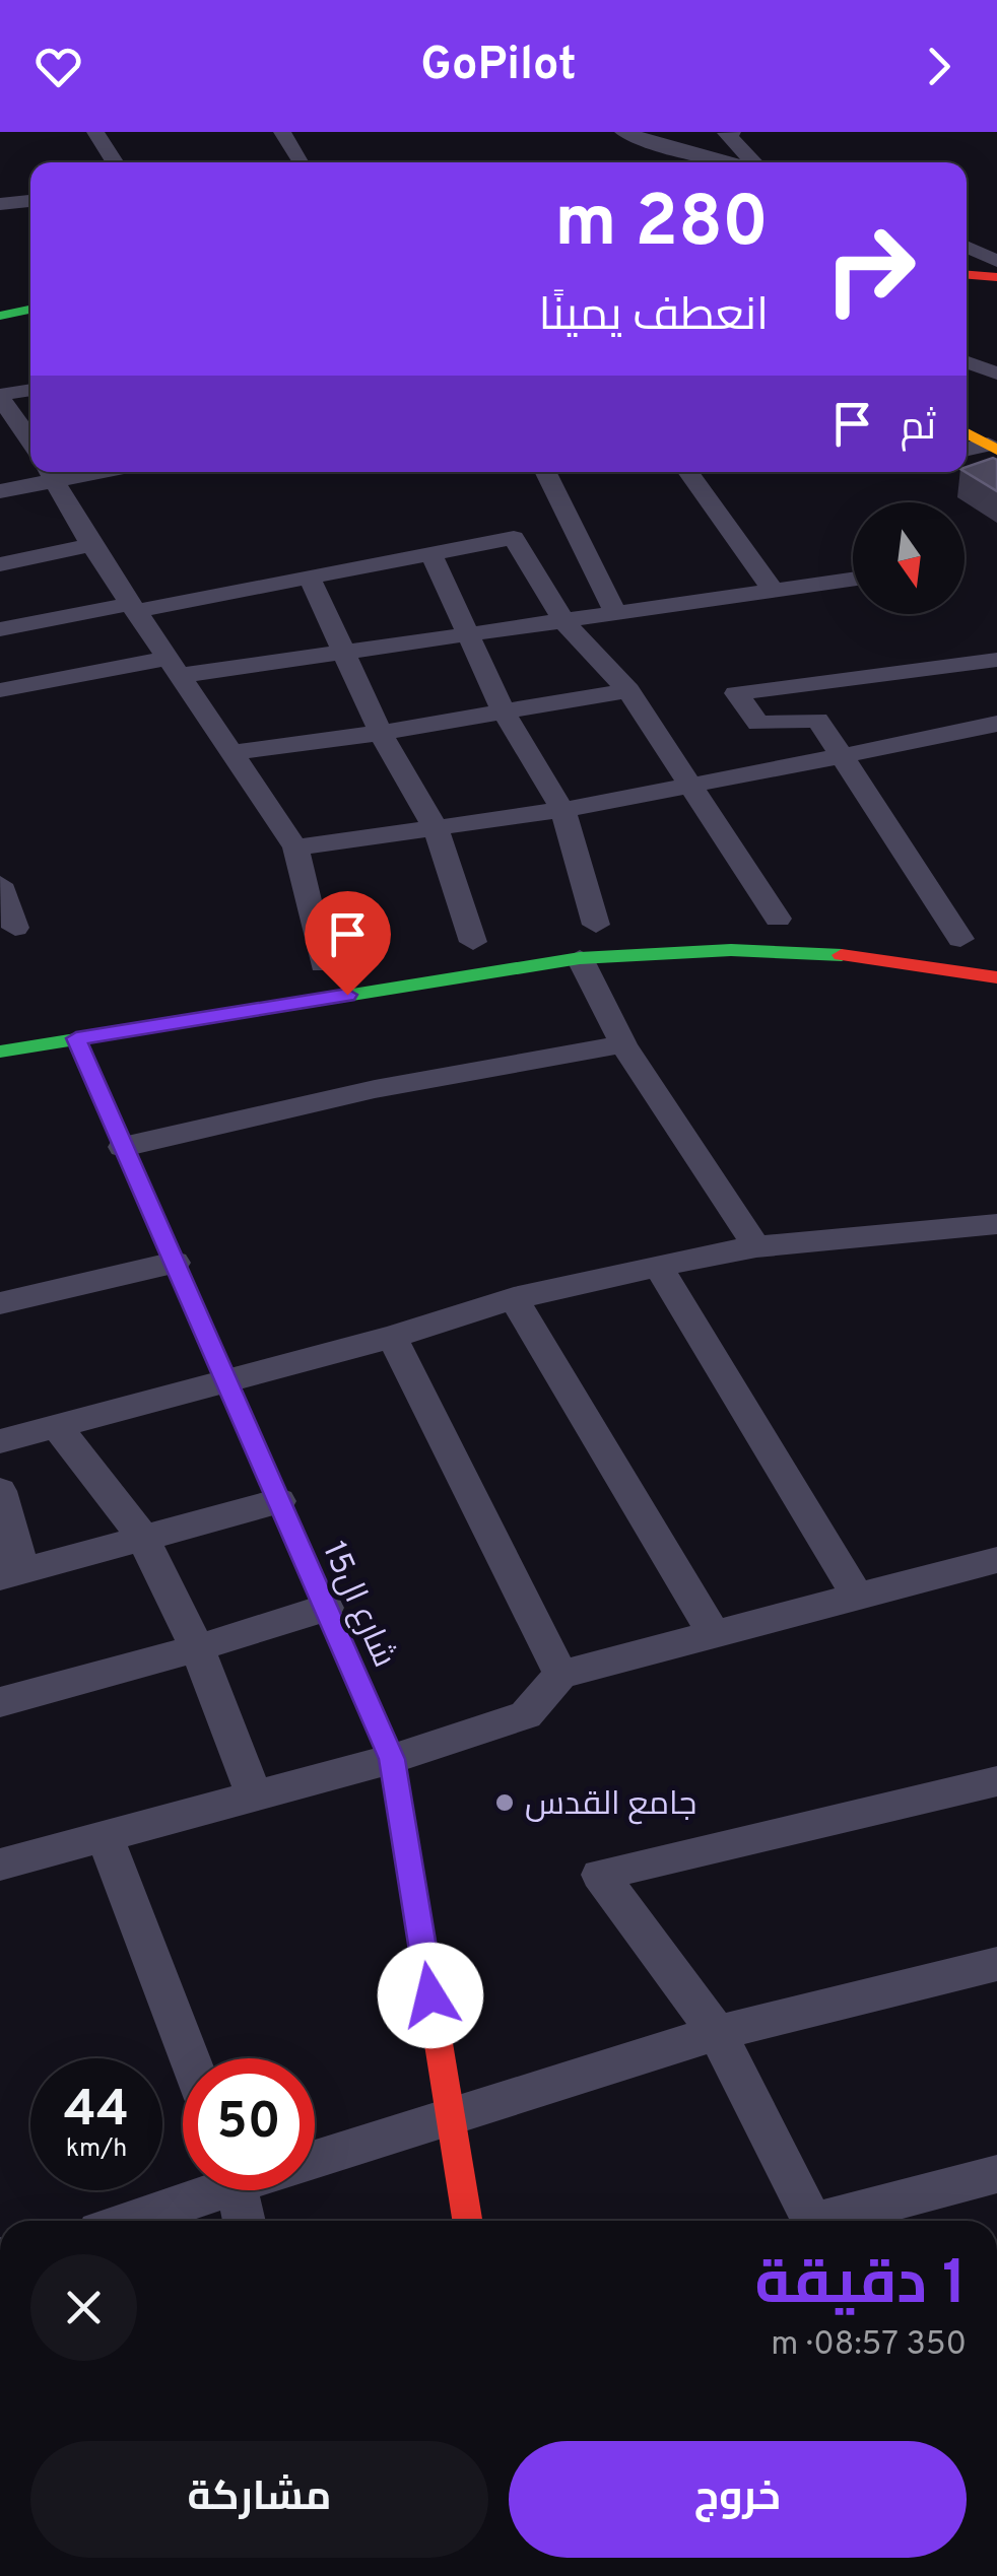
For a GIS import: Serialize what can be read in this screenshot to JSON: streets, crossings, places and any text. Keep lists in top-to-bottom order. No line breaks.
{"streets":{"main road":["شارع ال15"]},"places":["جامع القدس"],"north":"bottom","page":{"header":"GoPilot","turn":["280 m","انعطف يمينًا"],"then":"ثم","speed":"44 km/h","limit":"50","heading":["1 دقيقة","350 m · 08:57"],"buttons":["خروج","مشاركة"]}}
